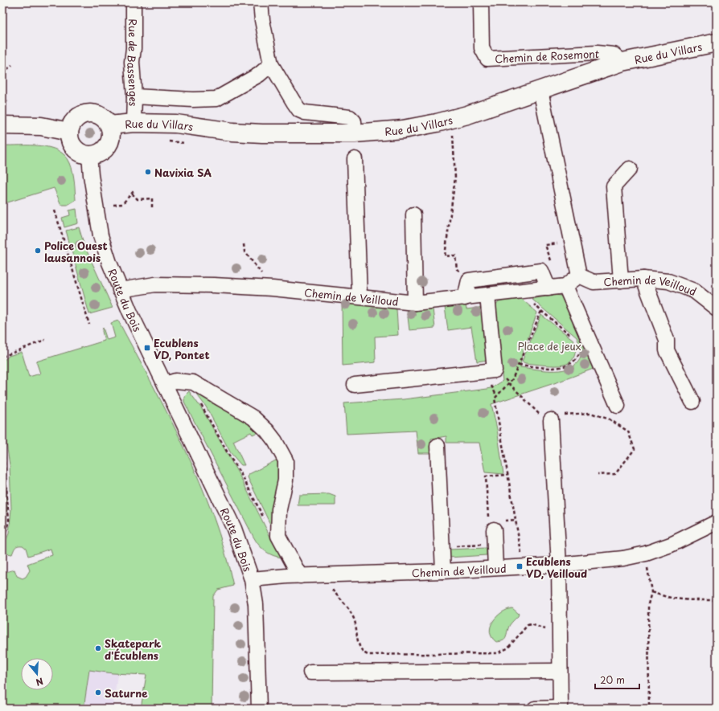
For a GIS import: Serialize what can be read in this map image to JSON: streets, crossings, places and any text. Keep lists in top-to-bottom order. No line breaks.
{"streets":{"main road":["Rue du Villars"],"street":["Chemin de Rosemont","Rue de Bassenges","Chemin de Veilloud","Route du Bois"]},"crossings":[["Rue du Villars","Chemin de Rosemont"],["Rue du Villars","Rue de Bassenges"],["Rue du Villars","Route du Bois"],["Chemin de Veilloud","Route du Bois"]],"parks":["Place de jeux"],"places":{"other":["Navixia SA","Police Ouest lausannois","Skatepark d'Écublens","Saturne"],"transit":["Ecublens VD, Pontet","Ecublens VD, Veilloud"]},"scale_bar":"20 m","north":"bottom"}
